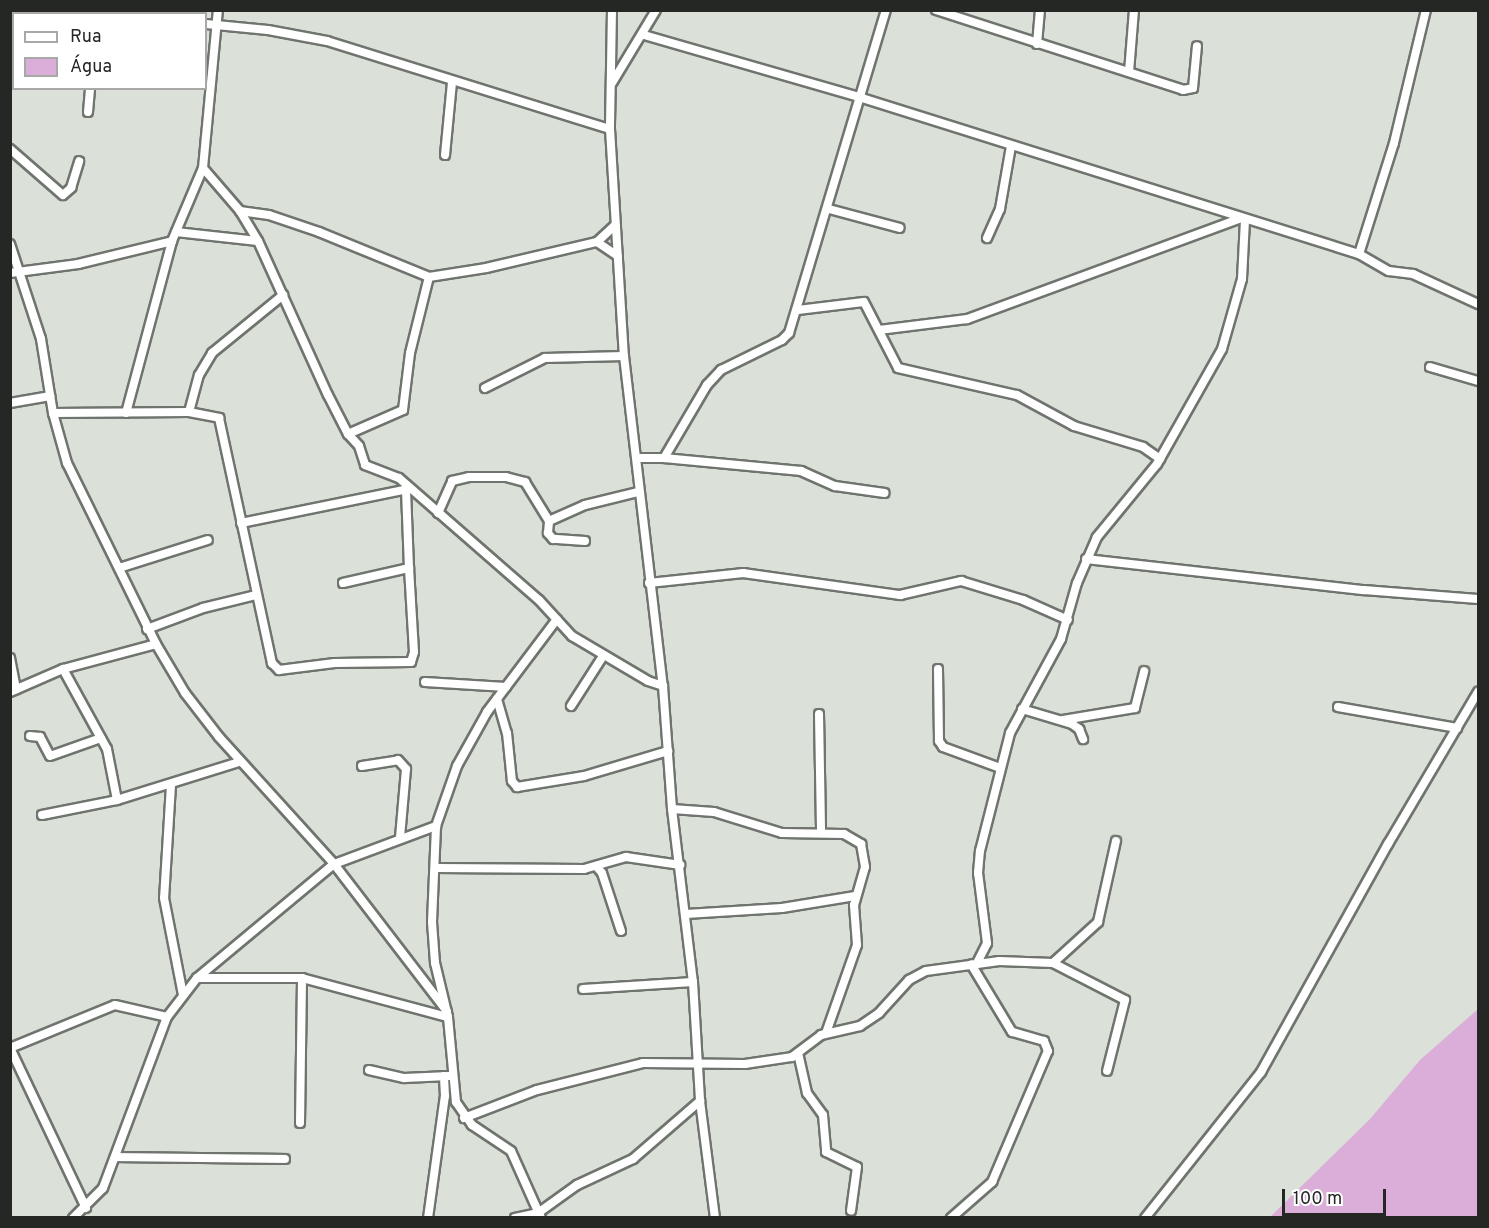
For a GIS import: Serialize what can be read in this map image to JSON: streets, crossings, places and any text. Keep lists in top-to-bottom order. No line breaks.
{"legend":["Rua","Água"],"scale_bar":"100 m"}
